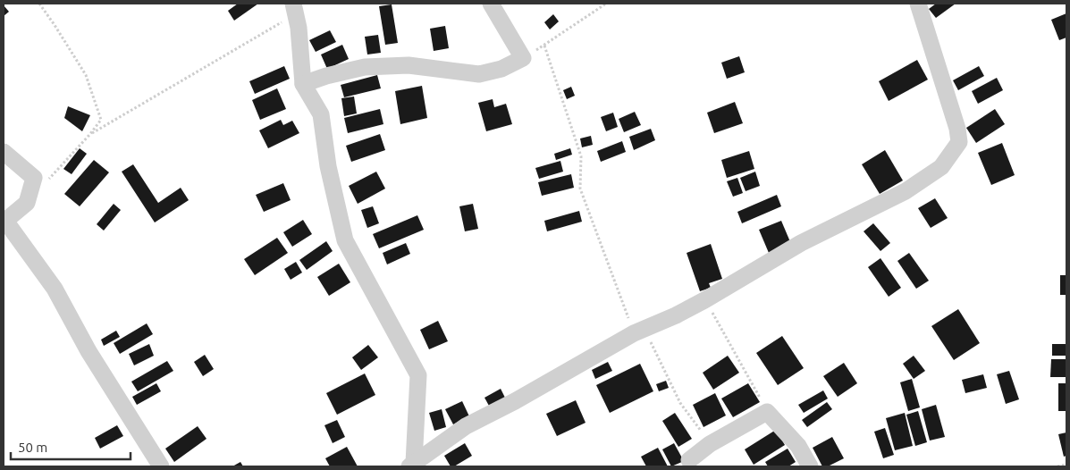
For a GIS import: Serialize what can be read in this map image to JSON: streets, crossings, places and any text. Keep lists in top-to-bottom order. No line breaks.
{"scale_bar":"50 m"}
